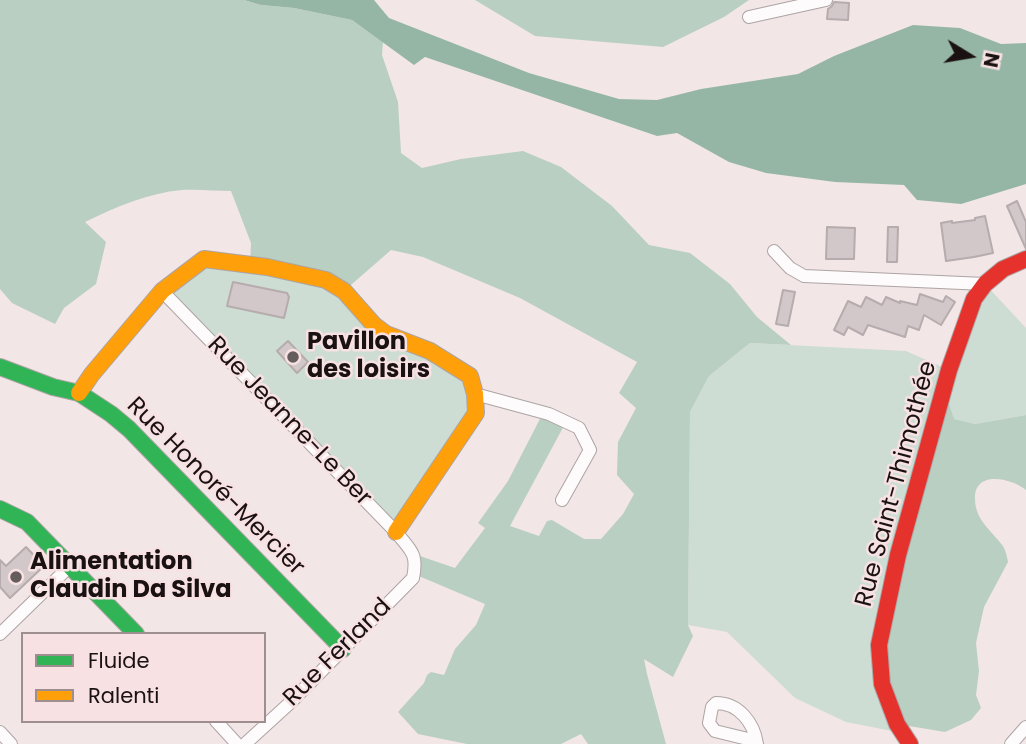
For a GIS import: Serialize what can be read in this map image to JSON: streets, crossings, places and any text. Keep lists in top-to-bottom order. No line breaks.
{"streets":{"street":["Rue Jeanne-Le Ber","Rue Saint-Thimothée","Rue Honoré-Mercier","Rue Ferland"]},"crossings":[["Rue Jeanne-Le Ber","Rue Ferland"],["Rue Honoré-Mercier","Rue Ferland"]],"places":["Pavillon des loisirs","Alimentation Claudin Da Silva"],"legend":["Fluide","Ralenti"],"north":"right"}
